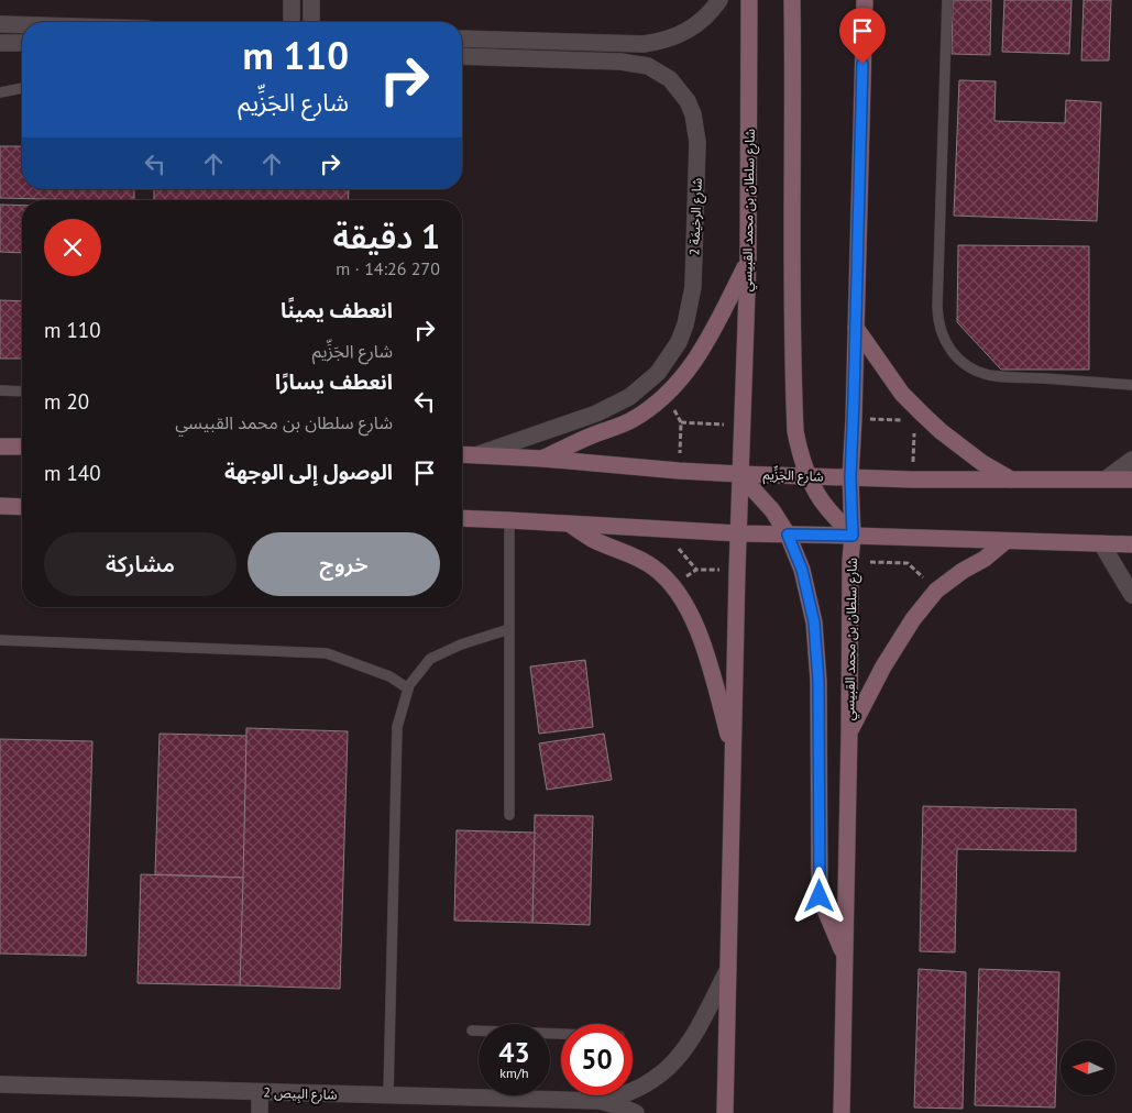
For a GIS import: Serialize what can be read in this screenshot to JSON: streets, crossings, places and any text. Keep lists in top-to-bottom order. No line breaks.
{"streets":{"main road":["شارع سلطان بن محمد القبيسي","شارع الجَزِّيم"],"street":["شارع الرخيمَة 2","شارع البِيص 2"]},"crossings":[["شارع سلطان بن محمد القبيسي","شارع الجَزِّيم"],["شارع سلطان بن محمد القبيسي","شارع البِيص 2"],["شارع الرخيمَة 2","شارع الجَزِّيم"]],"north":"left","page":{"turn":["110 m","شارع الجَزِّيم"],"heading":["1 دقيقة","270 m · 14:26"],"list":[{"name":"انعطف يمينًا","note":"شارع الجَزِّيم","value":"110 m"},{"name":"انعطف يسارًا","note":"شارع سلطان بن محمد القبيسي","value":"20 m"},{"name":"الوصول إلى الوجهة","value":"140 m"}],"buttons":["خروج","مشاركة"],"speed":"43 km/h","limit":"50"}}
